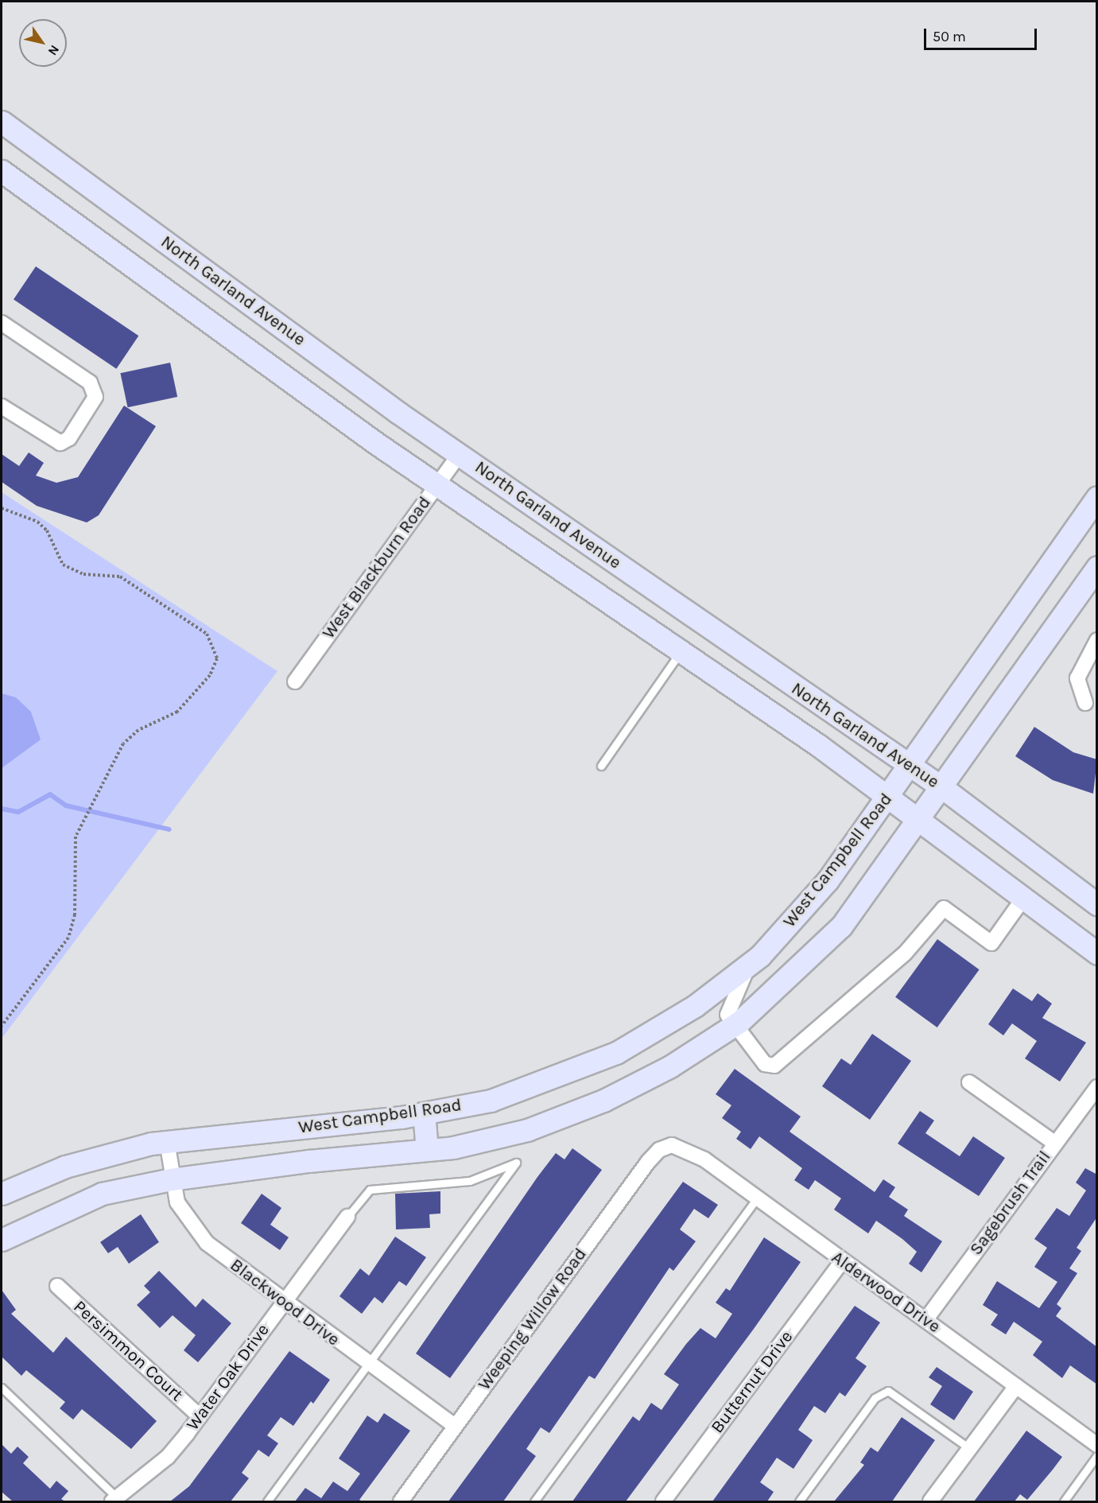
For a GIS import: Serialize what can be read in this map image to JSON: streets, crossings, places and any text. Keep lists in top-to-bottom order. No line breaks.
{"streets":{"main road":["North Garland Avenue","West Campbell Road"],"street":["West Blackburn Road","Sagebrush Trail","Alderwood Drive","Blackwood Drive","Weeping Willow Road","Persimmon Court","Water Oak Drive","Butternut Drive"]},"crossings":[["North Garland Avenue","West Blackburn Road"],["North Garland Avenue","West Campbell Road"],["West Campbell Road","Blackwood Drive"],["Sagebrush Trail","Alderwood Drive"],["Alderwood Drive","Weeping Willow Road"],["Alderwood Drive","Butternut Drive"],["Blackwood Drive","Weeping Willow Road"],["Blackwood Drive","Water Oak Drive"],["Persimmon Court","Water Oak Drive"]],"scale_bar":"50 m","north":"bottom right"}
